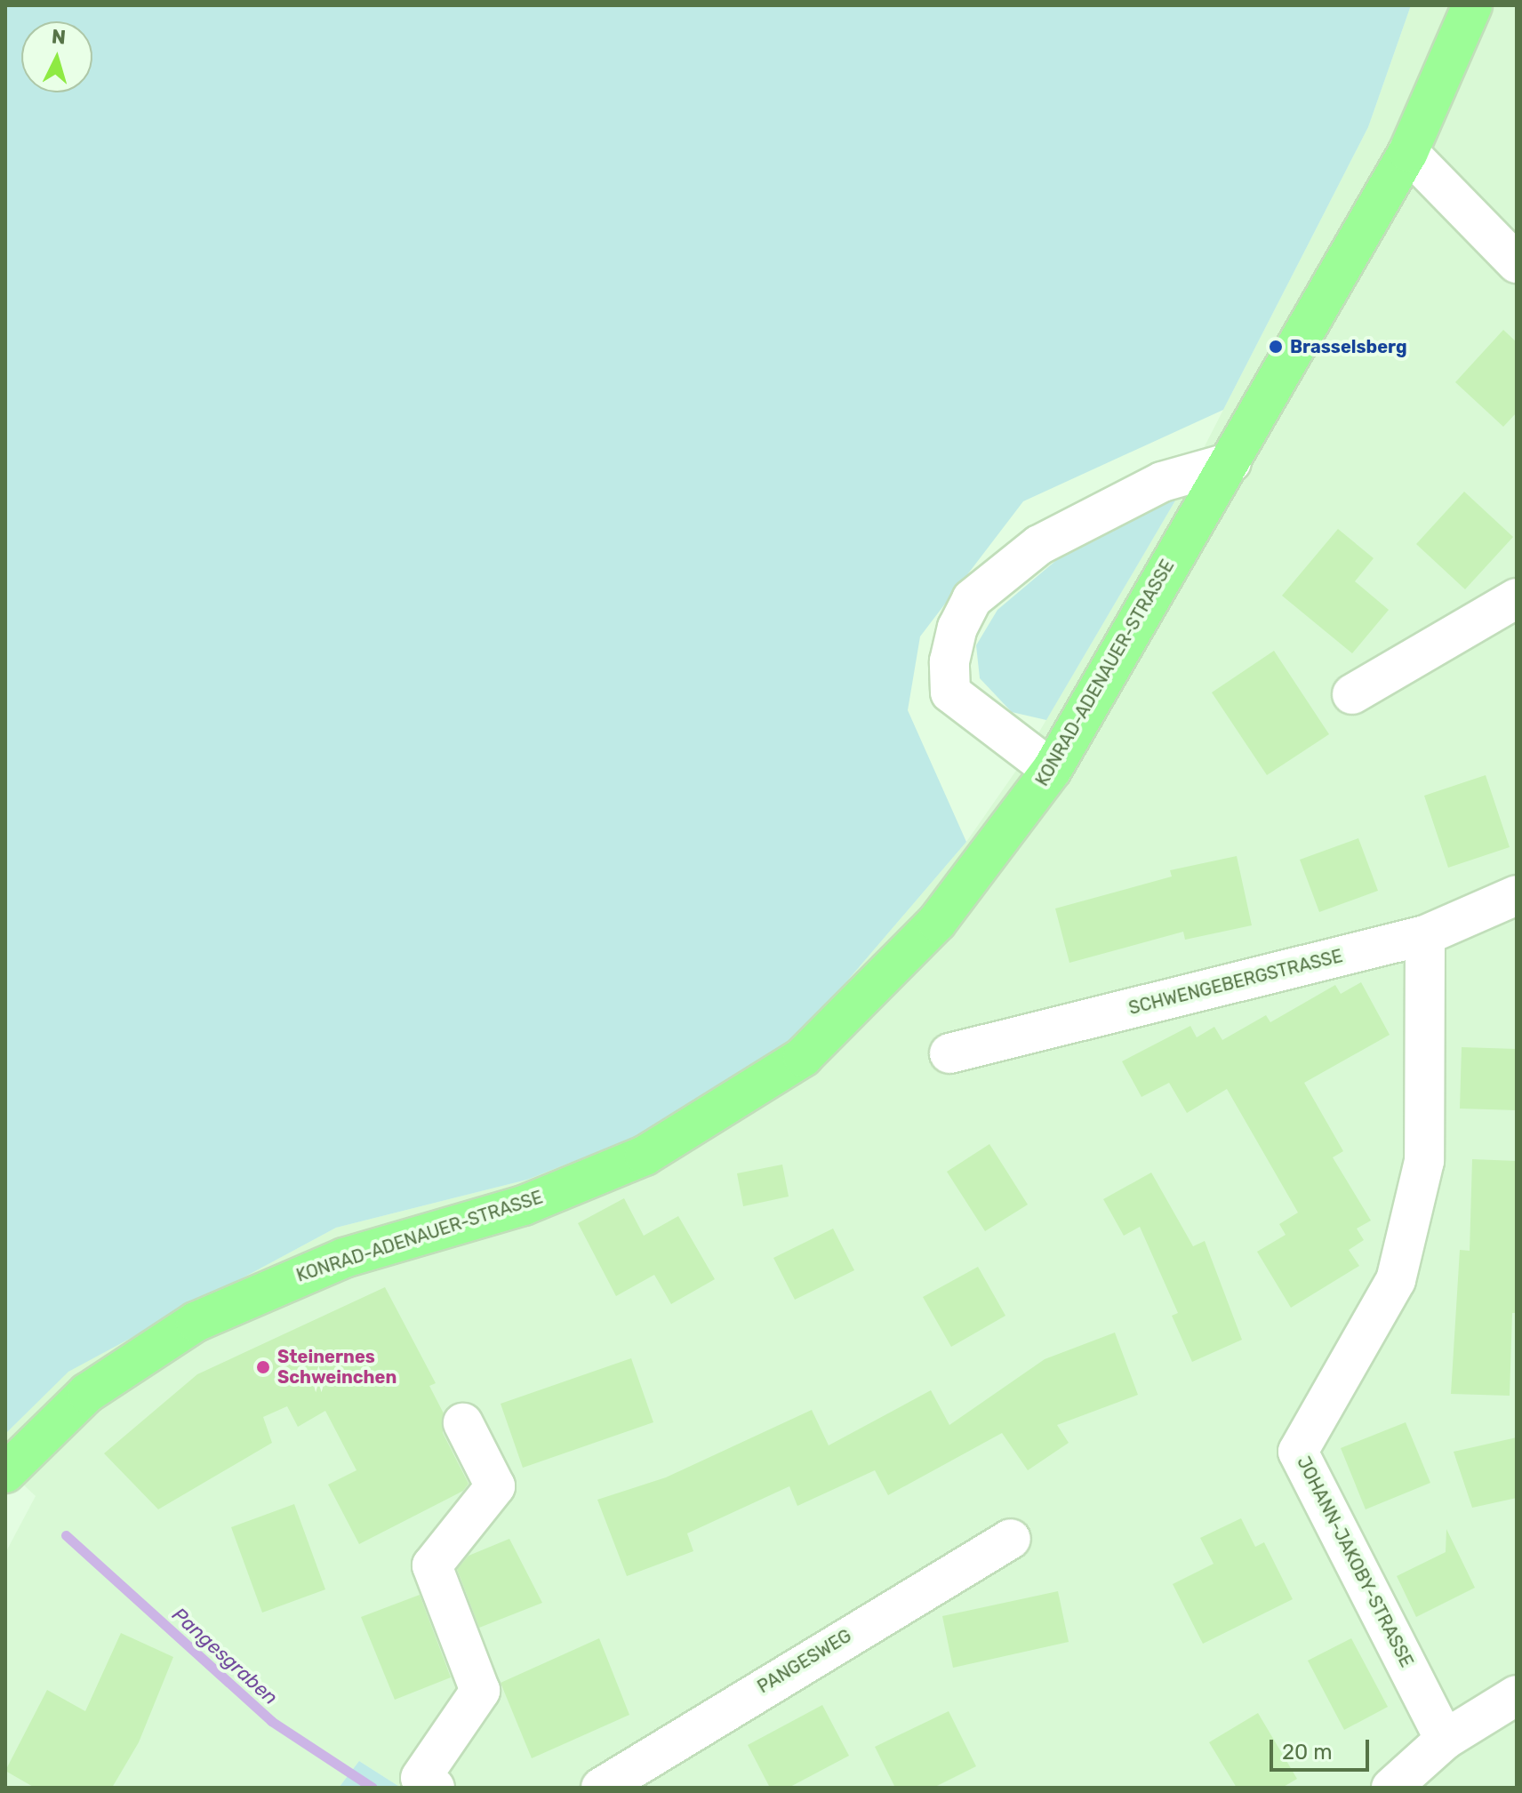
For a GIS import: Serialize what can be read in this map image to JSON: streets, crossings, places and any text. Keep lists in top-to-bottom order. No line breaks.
{"streets":{"main road":["KONRAD-ADENAUER-STRASSE"],"street":["SCHWENGEBERGSTRASSE","JOHANN-JAKOBY-STRASSE","PANGESWEG"]},"crossings":[["SCHWENGEBERGSTRASSE","JOHANN-JAKOBY-STRASSE"]],"water":["Pangesgraben"],"places":["Brasselsberg","Steinernes Schweinchen"],"scale_bar":"20 m","north":"top"}
